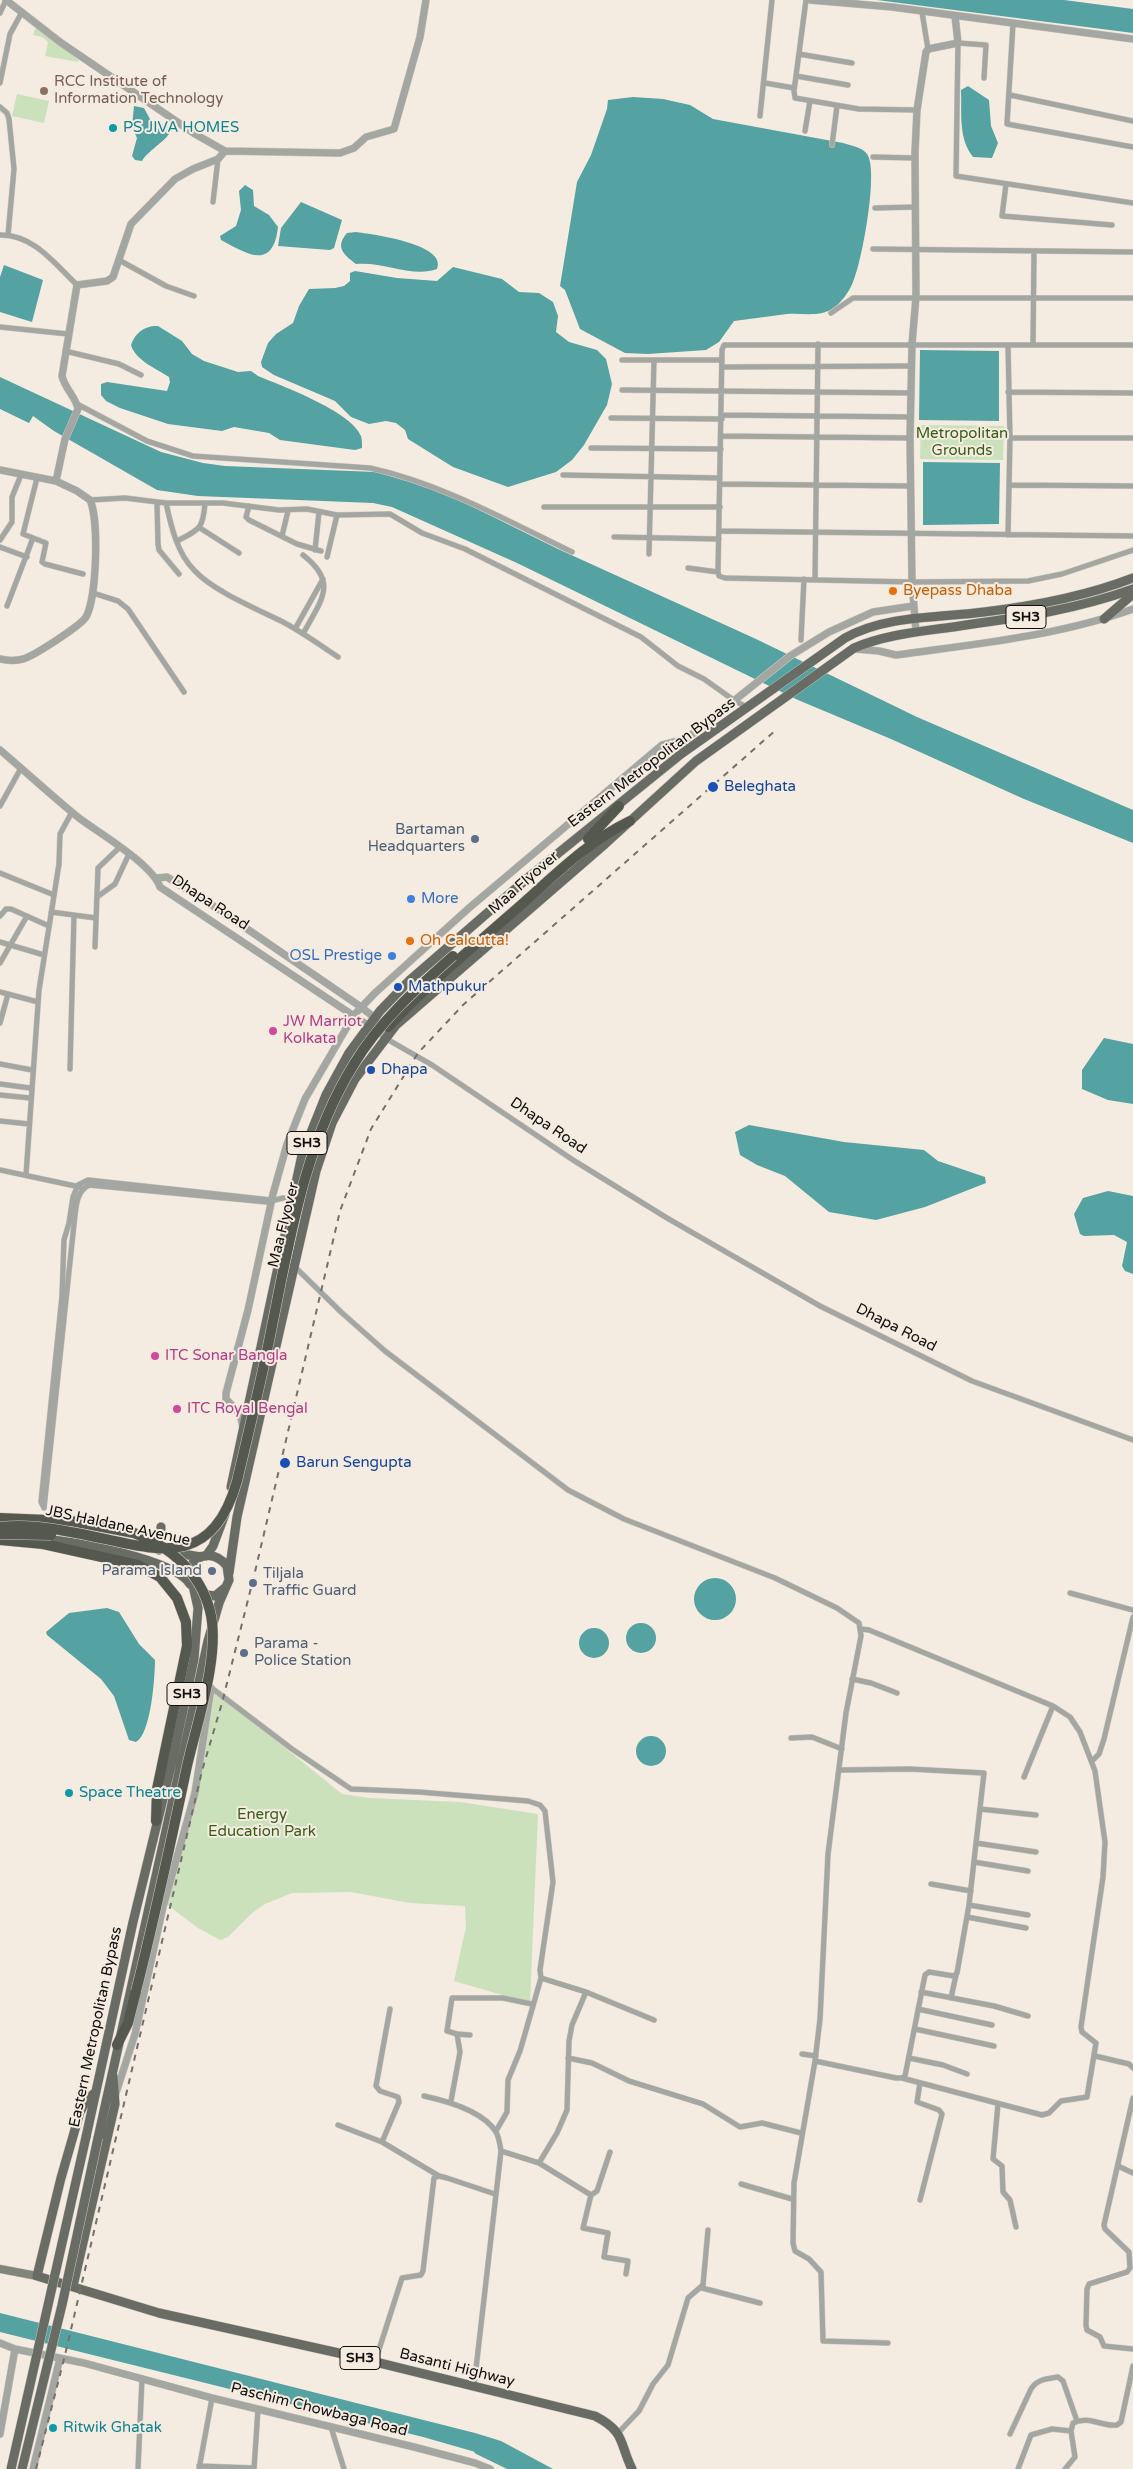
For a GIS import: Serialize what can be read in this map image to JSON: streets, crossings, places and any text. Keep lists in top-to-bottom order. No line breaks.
{"streets":{"highway":["Maa Flyover"],"main road":["SH3","Eastern Metropolitan Bypass","JBS Haldane Avenue","Basanti Highway"],"street":["Dhapa Road","Paschim Chowbaga Road"]},"crossings":[["SH3","Eastern Metropolitan Bypass"],["SH3","Dhapa Road"],["SH3","JBS Haldane Avenue"],["SH3","Basanti Highway"],["Eastern Metropolitan Bypass","Maa Flyover"],["Eastern Metropolitan Bypass","Dhapa Road"],["Eastern Metropolitan Bypass","JBS Haldane Avenue"]],"parks":["Metropolitan Grounds","Energy Education Park"],"places":["RCC Institute of Information Technology","PS JIVA HOMES","Byepass Dhaba","Beleghata","Bartaman Headquarters","More","Oh Calcutta!","OSL Prestige","Mathpukur","JW Marriot Kolkata","Dhapa","ITC Sonar Bangla","ITC Royal Bengal","Barun Sengupta","Parama Island","Tiljala Traffic Guard","Parama - Police Station","Space Theatre","Ritwik Ghatak"]}
